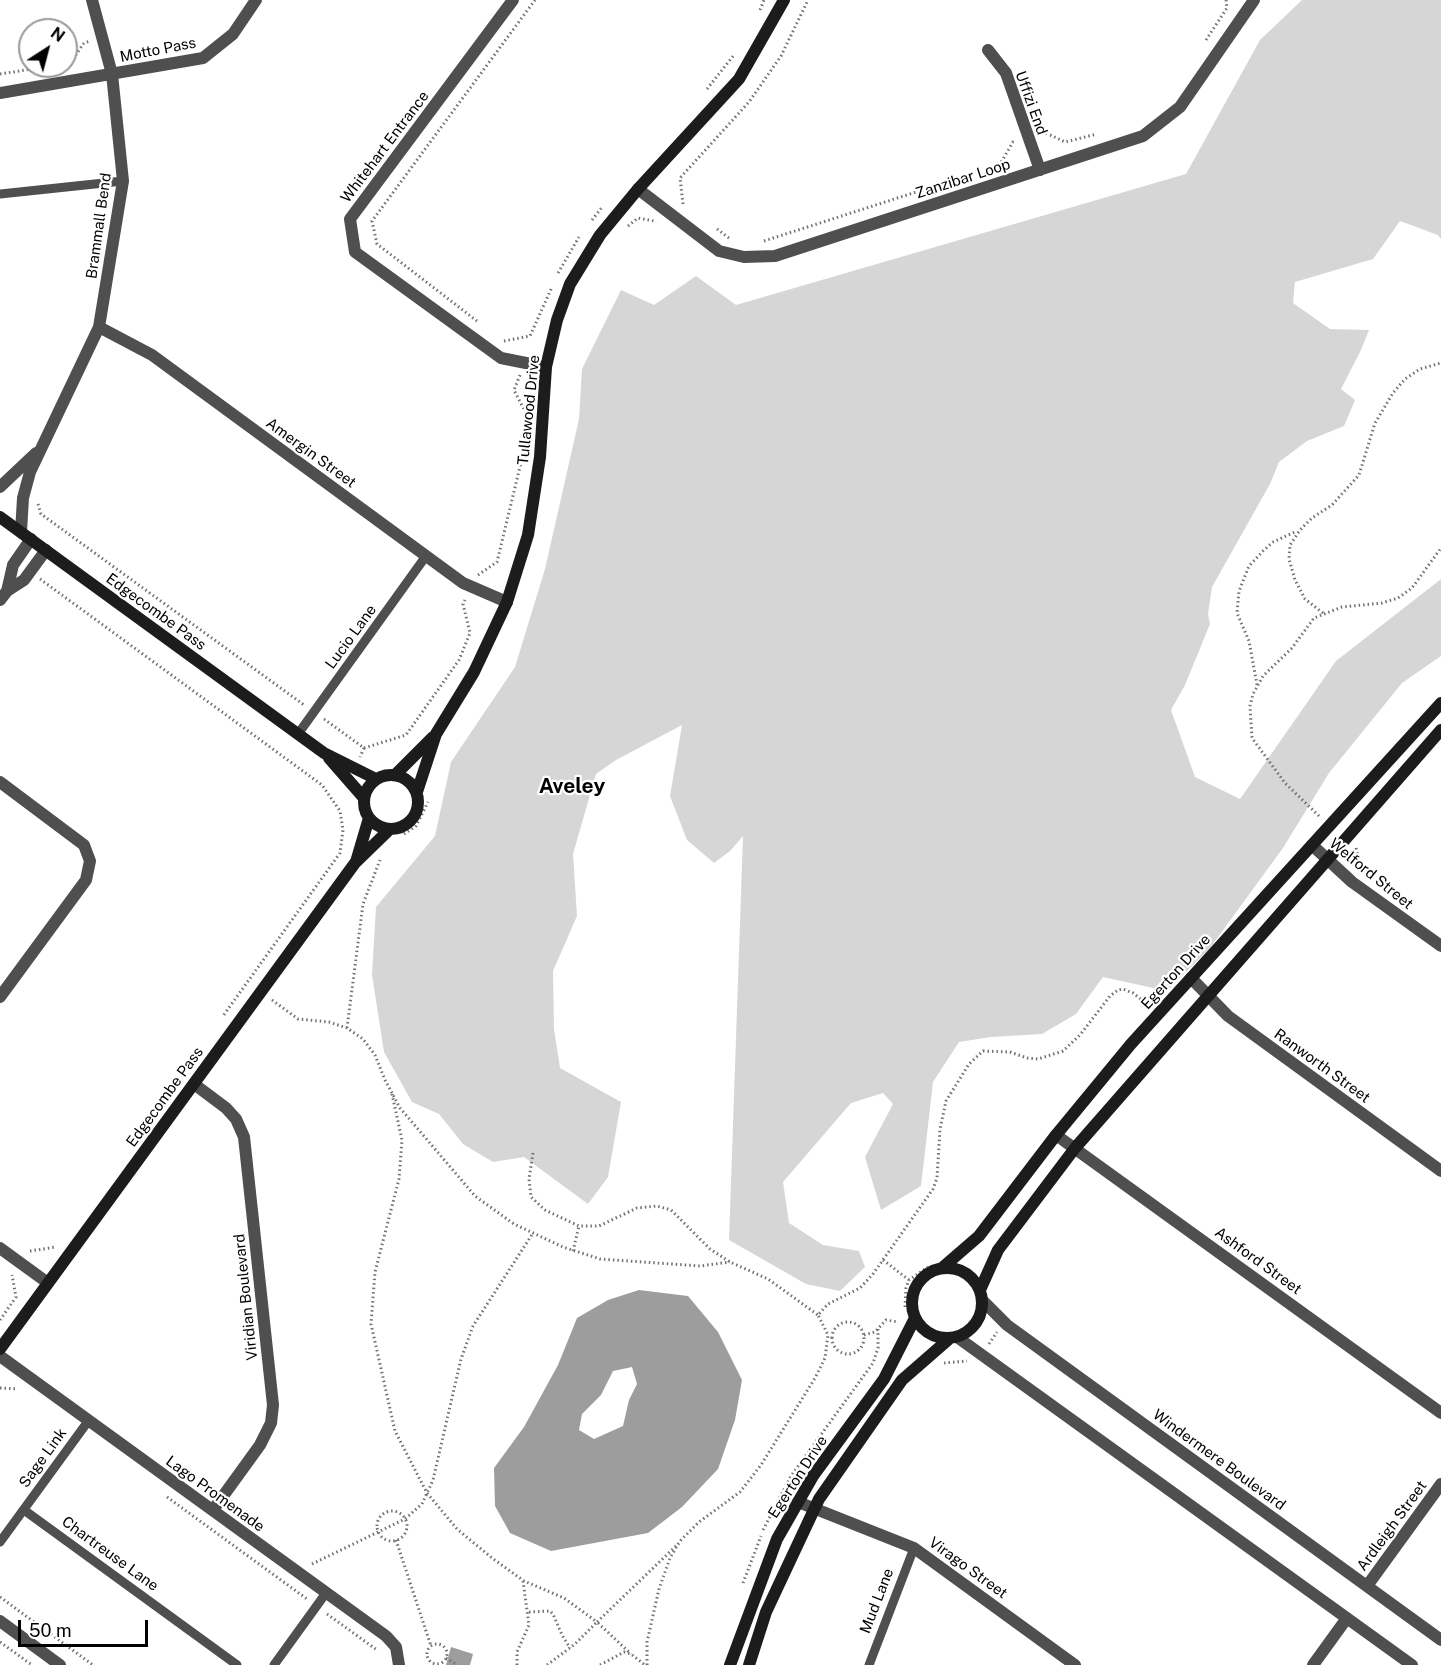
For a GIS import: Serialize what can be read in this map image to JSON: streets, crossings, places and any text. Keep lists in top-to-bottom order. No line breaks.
{"streets":{"street":["Motto Pass","Uffizi End","Whitehart Entrance","Zanzibar Loop","Brammall Bend","Tullawood Drive","Amergin Street","Edgecombe Pass","Welford Street","Egerton Drive","Ranworth Street","Ashford Street","Viridian Boulevard","Windermere Boulevard","Lago Promenade","Ardleigh Street","Virago Street"],"lane":["Lucio Lane","Sage Link","Chartreuse Lane","Mud Lane"]},"crossings":[["Motto Pass","Brammall Bend"],["Uffizi End","Zanzibar Loop"],["Whitehart Entrance","Tullawood Drive"],["Zanzibar Loop","Tullawood Drive"],["Brammall Bend","Amergin Street"],["Brammall Bend","Edgecombe Pass"],["Tullawood Drive","Amergin Street"],["Tullawood Drive","Edgecombe Pass"],["Amergin Street","Lucio Lane"],["Edgecombe Pass","Lucio Lane"],["Edgecombe Pass","Viridian Boulevard"],["Welford Street","Egerton Drive"],["Egerton Drive","Ranworth Street"],["Egerton Drive","Ashford Street"],["Egerton Drive","Windermere Boulevard"],["Egerton Drive","Virago Street"],["Viridian Boulevard","Lago Promenade"],["Sage Link","Lago Promenade"],["Sage Link","Chartreuse Lane"],["Windermere Boulevard","Ardleigh Street"],["Virago Street","Mud Lane"]],"districts":["Aveley"],"scale_bar":"50 m","north":"top right"}
